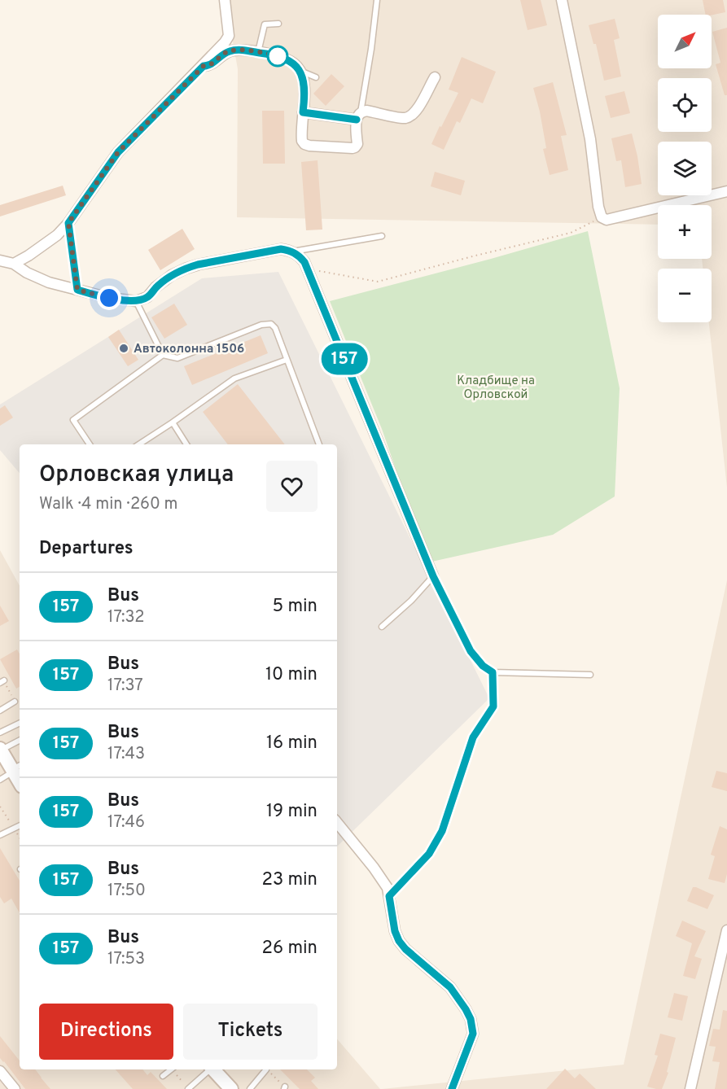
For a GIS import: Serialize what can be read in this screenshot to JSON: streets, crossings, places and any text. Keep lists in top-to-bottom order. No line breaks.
{"parks":["Кладбище на Орловской"],"places":["Автоколонна 1506"],"lines":["bus line 157"],"north":"top right","page":{"on_map":"157","map_buttons":["+","−"],"heading":[["Орловская улица","Walk · 4 min · 260 m"],"Departures"],"list":[{"mark":"157","name":"Bus","note":"17:32","value":"5 min"},{"mark":"157","name":"Bus","note":"17:37","value":"10 min"},{"mark":"157","name":"Bus","note":"17:43","value":"16 min"},{"mark":"157","name":"Bus","note":"17:46","value":"19 min"},{"mark":"157","name":"Bus","note":"17:50","value":"23 min"},{"mark":"157","name":"Bus","note":"17:53","value":"26 min"}],"buttons":["Directions","Tickets"]}}
